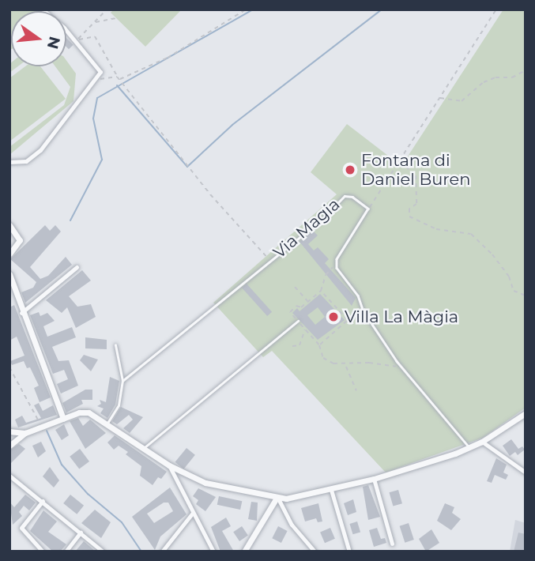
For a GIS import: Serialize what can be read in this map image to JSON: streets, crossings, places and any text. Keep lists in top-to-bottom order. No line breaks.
{"streets":{"lane":["Via Magia"]},"places":["Fontana di Daniel Buren","Villa La Màgia"],"north":"right"}
